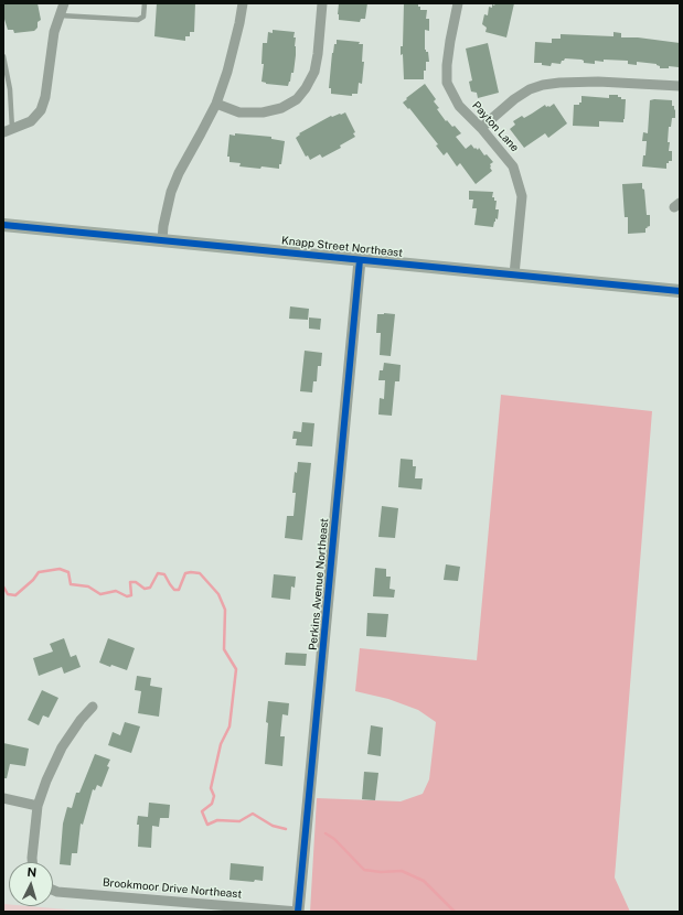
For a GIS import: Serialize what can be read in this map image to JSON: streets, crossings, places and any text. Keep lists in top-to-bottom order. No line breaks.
{"streets":{"main road":["Knapp Street Northeast"],"street":["Payton Lane","Perkins Avenue Northeast","Brookmoor Drive Northeast"]},"crossings":[["Payton Lane","Knapp Street Northeast"],["Knapp Street Northeast","Perkins Avenue Northeast"],["Perkins Avenue Northeast","Brookmoor Drive Northeast"]],"north":"top"}
